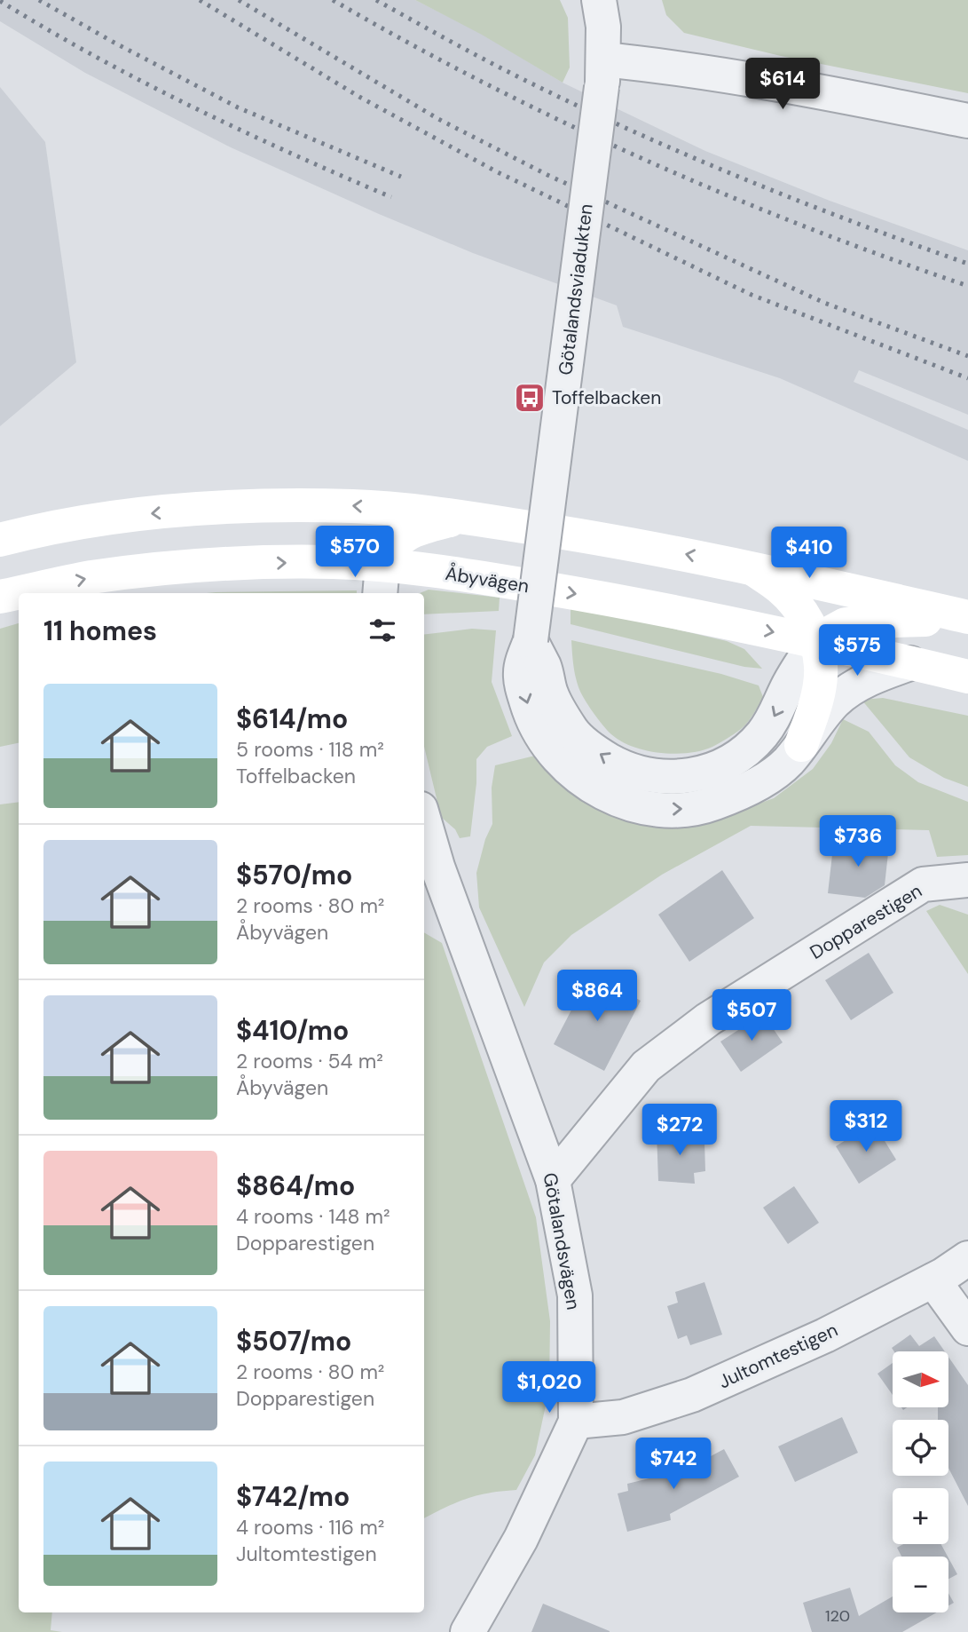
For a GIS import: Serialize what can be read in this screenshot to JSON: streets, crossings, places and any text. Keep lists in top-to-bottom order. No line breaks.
{"streets":{"street":["Götalandsviadukten","Åbyvägen","Dopparestigen","Götalandsvägen","Jultomtestigen"]},"crossings":[["Götalandsviadukten","Åbyvägen"],["Dopparestigen","Götalandsvägen"],["Götalandsvägen","Jultomtestigen"]],"places":{"bus stop":["Toffelbacken"]},"house_numbers":["120"],"north":"right","page":{"price":["$614","$570","$410","$575","$736","$864","$507","$312","$272","$1,020","$742"],"heading":"11 homes","list":[{"name":"$614/mo","note":"5 rooms · 118 m² · Toffelbacken"},{"name":"$570/mo","note":"2 rooms · 80 m² · Åbyvägen"},{"name":"$410/mo","note":"2 rooms · 54 m² · Åbyvägen"},{"name":"$864/mo","note":"4 rooms · 148 m² · Dopparestigen"},{"name":"$507/mo","note":"2 rooms · 80 m² · Dopparestigen"},{"name":"$742/mo","note":"4 rooms · 116 m² · Jultomtestigen"}],"map_buttons":["+","−"]}}
